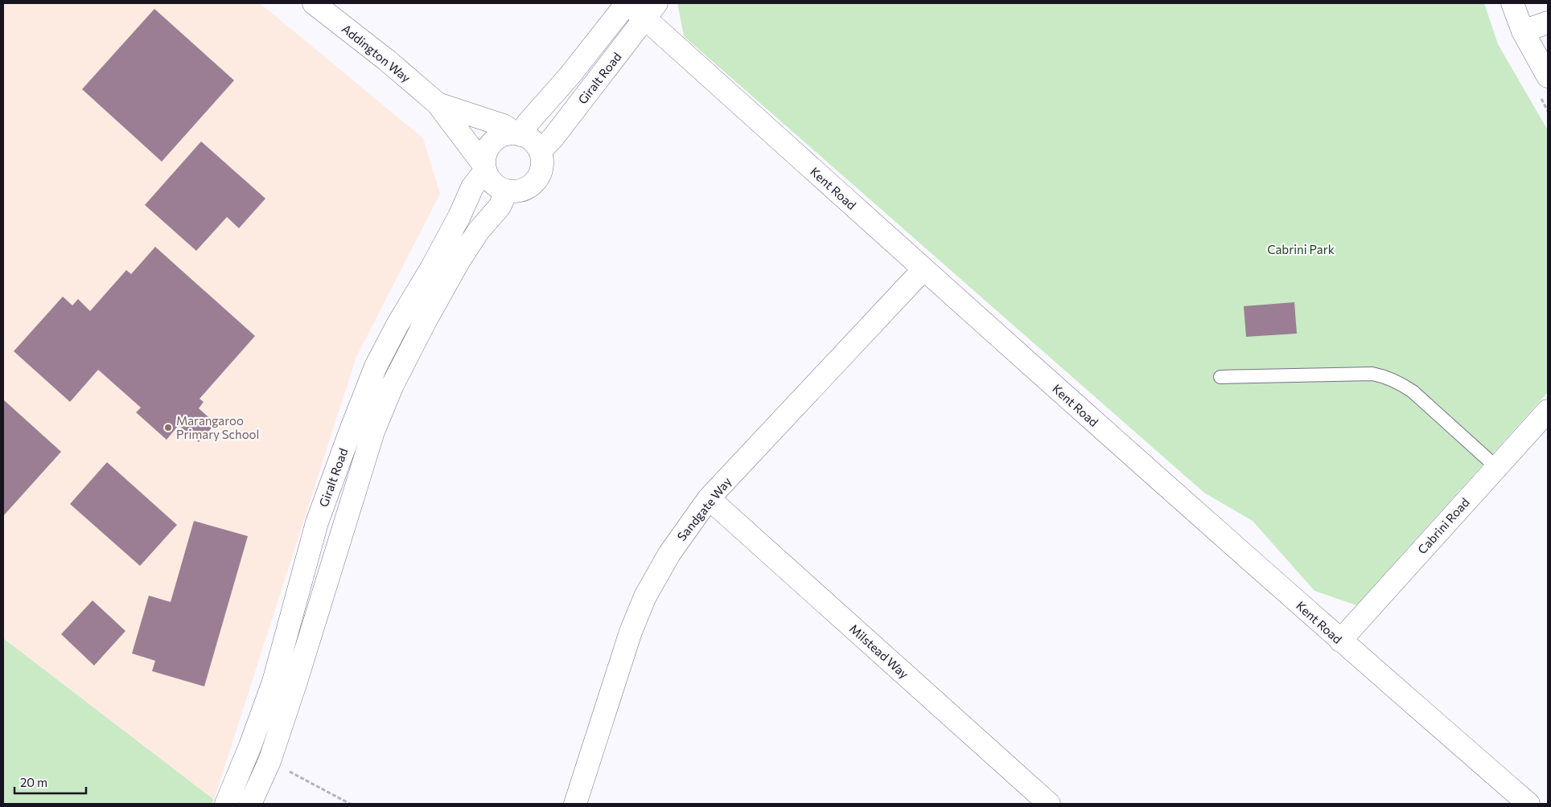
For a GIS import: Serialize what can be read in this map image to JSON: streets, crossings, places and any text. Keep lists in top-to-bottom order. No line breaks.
{"streets":{"street":["Addington Way","Giralt Road","Kent Road","Sandgate Way","Cabrini Road","Milstead Way"]},"crossings":[["Addington Way","Giralt Road"],["Giralt Road","Kent Road"],["Kent Road","Sandgate Way"],["Kent Road","Cabrini Road"],["Sandgate Way","Milstead Way"]],"parks":["Cabrini Park"],"places":["Marangaroo Primary School"],"scale_bar":"20 m"}
